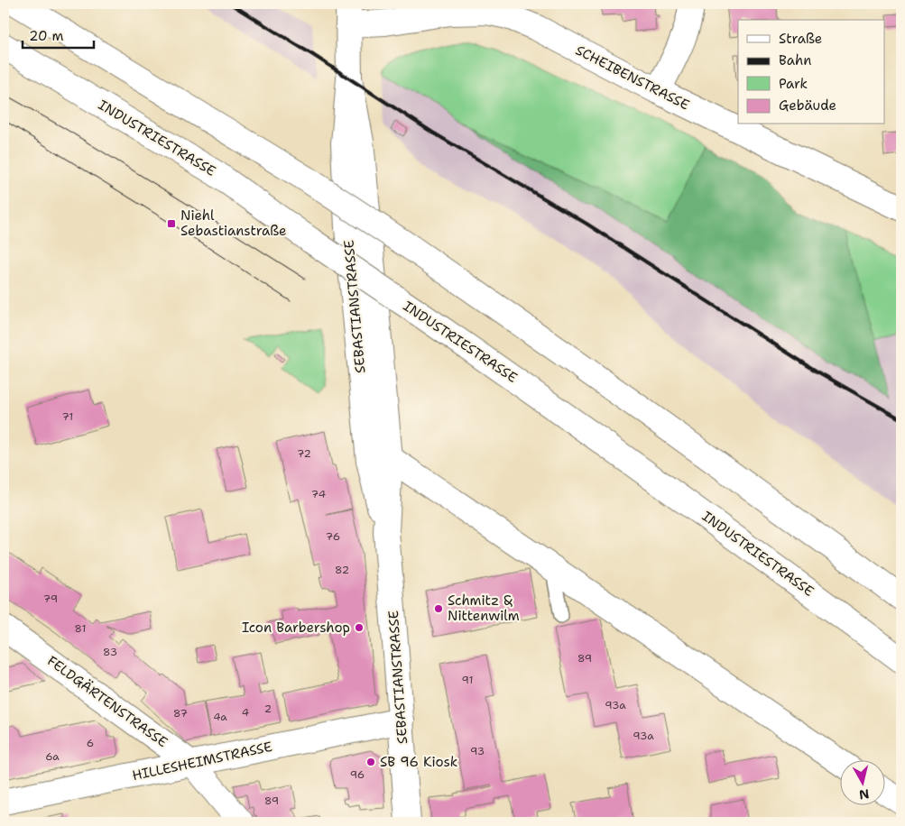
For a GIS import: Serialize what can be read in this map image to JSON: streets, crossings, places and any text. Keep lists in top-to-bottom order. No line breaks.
{"streets":{"main road":["SCHEIBENSTRASSE","INDUSTRIESTRASSE","SEBASTIANSTRASSE","FELDGÄRTENSTRASSE","HILLESHEIMSTRASSE"]},"crossings":[["SCHEIBENSTRASSE","SEBASTIANSTRASSE"],["SEBASTIANSTRASSE","HILLESHEIMSTRASSE"],["FELDGÄRTENSTRASSE","HILLESHEIMSTRASSE"]],"places":{"transit":["Niehl Sebastianstraße"],"other":["Schmitz & Nittenwilm","Icon Barbershop","SB 96 Kiosk"]},"house_numbers":["71","72","74","76","82","79","81","83","89","91","93a","2","4","87","4a","93a","6","93","6a","96","89"],"legend":["Straße","Bahn","Park","Gebäude"],"scale_bar":"20 m","north":"bottom"}
